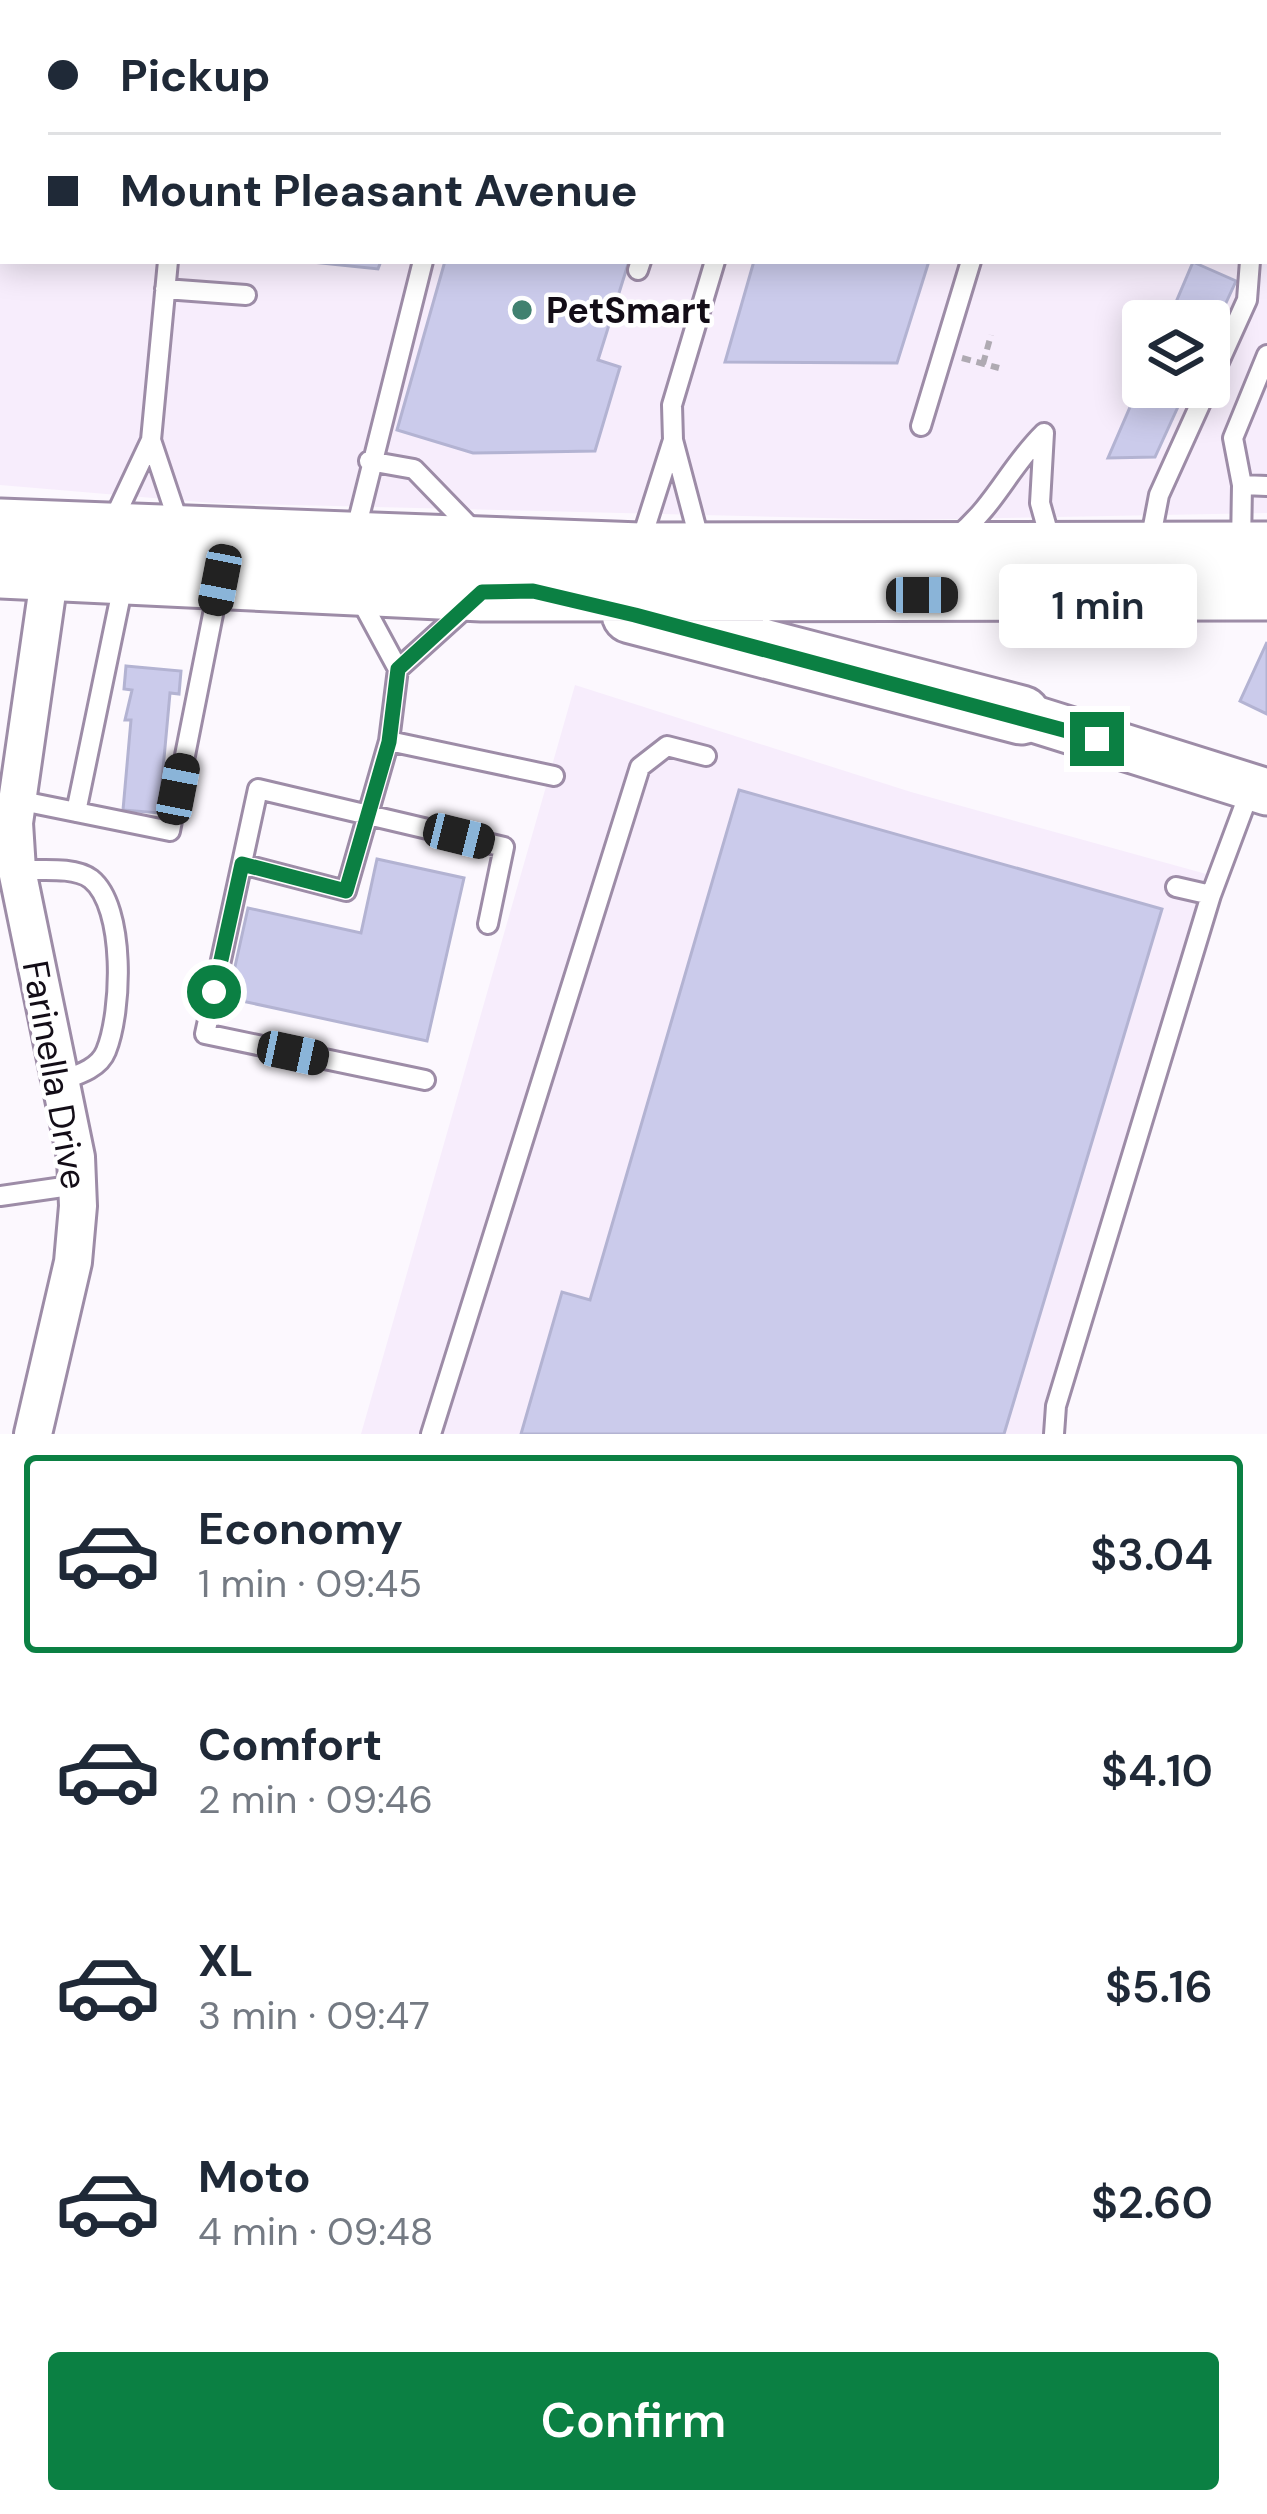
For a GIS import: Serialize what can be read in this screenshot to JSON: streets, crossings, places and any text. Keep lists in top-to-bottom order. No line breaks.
{"streets":{"street":["Farinella Drive"]},"places":["PetSmart"],"page":{"banner":["Pickup","Mount Pleasant Avenue"],"bubble":"1 min","list":[{"name":"Economy","note":"1 min · 09:45","value":"$3.04"},{"name":"Comfort","note":"2 min · 09:46","value":"$4.10"},{"name":"XL","note":"3 min · 09:47","value":"$5.16"},{"name":"Moto","note":"4 min · 09:48","value":"$2.60"}],"buttons":"Confirm"}}
